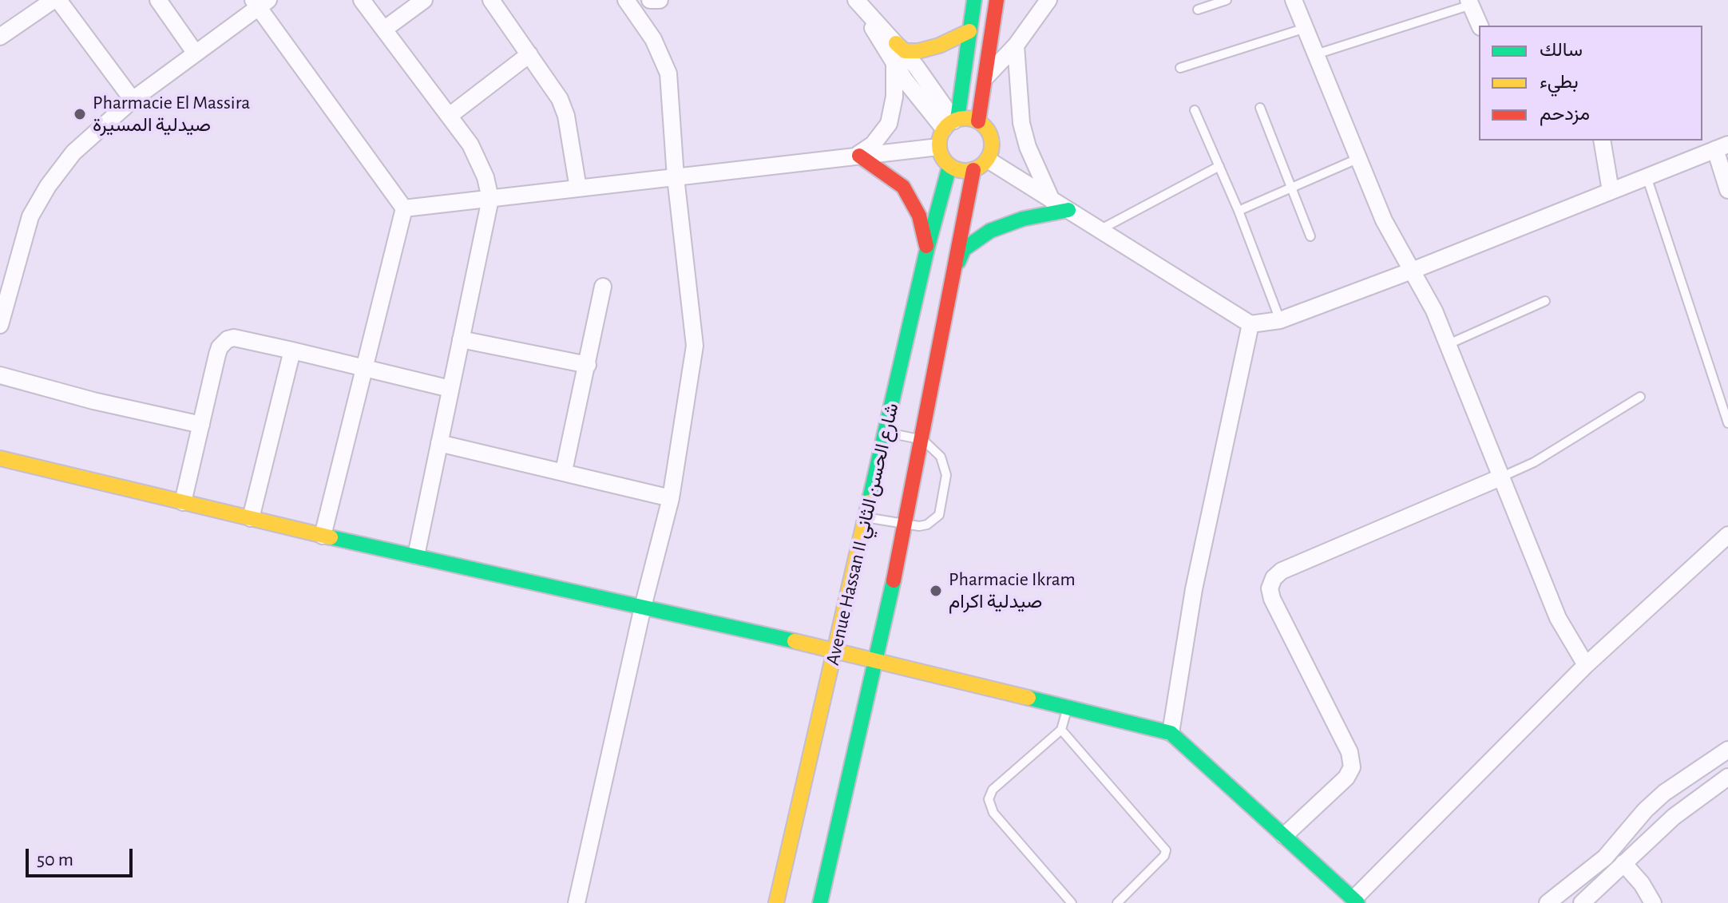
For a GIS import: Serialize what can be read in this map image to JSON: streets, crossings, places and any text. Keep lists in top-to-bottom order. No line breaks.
{"streets":{"street":["Avenue Hassan II شارع الحسن الثاني"]},"places":["Pharmacie El Massira صيدلية المسيرة","Pharmacie Ikram صيدلية اكرام"],"legend":["سالك","بطيء","مزدحم"],"scale_bar":"50 m"}
